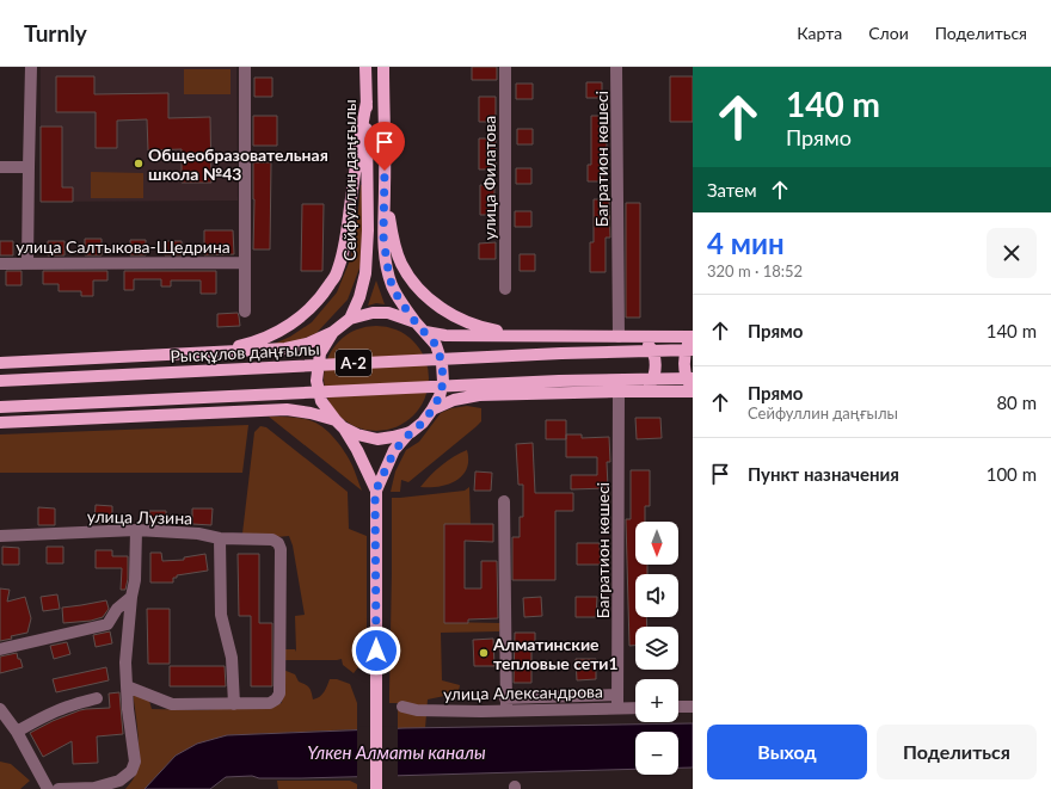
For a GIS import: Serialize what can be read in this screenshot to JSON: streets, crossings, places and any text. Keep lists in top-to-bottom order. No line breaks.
{"streets":{"main road":["Сейфуллин даңғылы","Рысқұлов даңғылы","A-2"],"street":["Багратион көшесі","улица Филатова","улица Салтыкова-Щедрина","улица Лузина","улица Александрова"]},"crossings":[["Багратион көшесі","улица Александрова"]],"water":["Үлкен Алматы каналы"],"places":["Общеобразовательная школа №43","Алматинские тепловые сети1"],"north":"bottom","page":{"header":"Turnly","nav":["Карта","Слои","Поделиться"],"turn":["140 m","Прямо"],"then":"Затем","heading":["4 мин","320 m · 18:52"],"list":[{"name":"Прямо","value":"140 m"},{"name":"Прямо","note":"Сейфуллин даңғылы","value":"80 m"},{"name":"Пункт назначения","value":"100 m"}],"map_buttons":["+","−"],"buttons":["Выход","Поделиться"]}}
